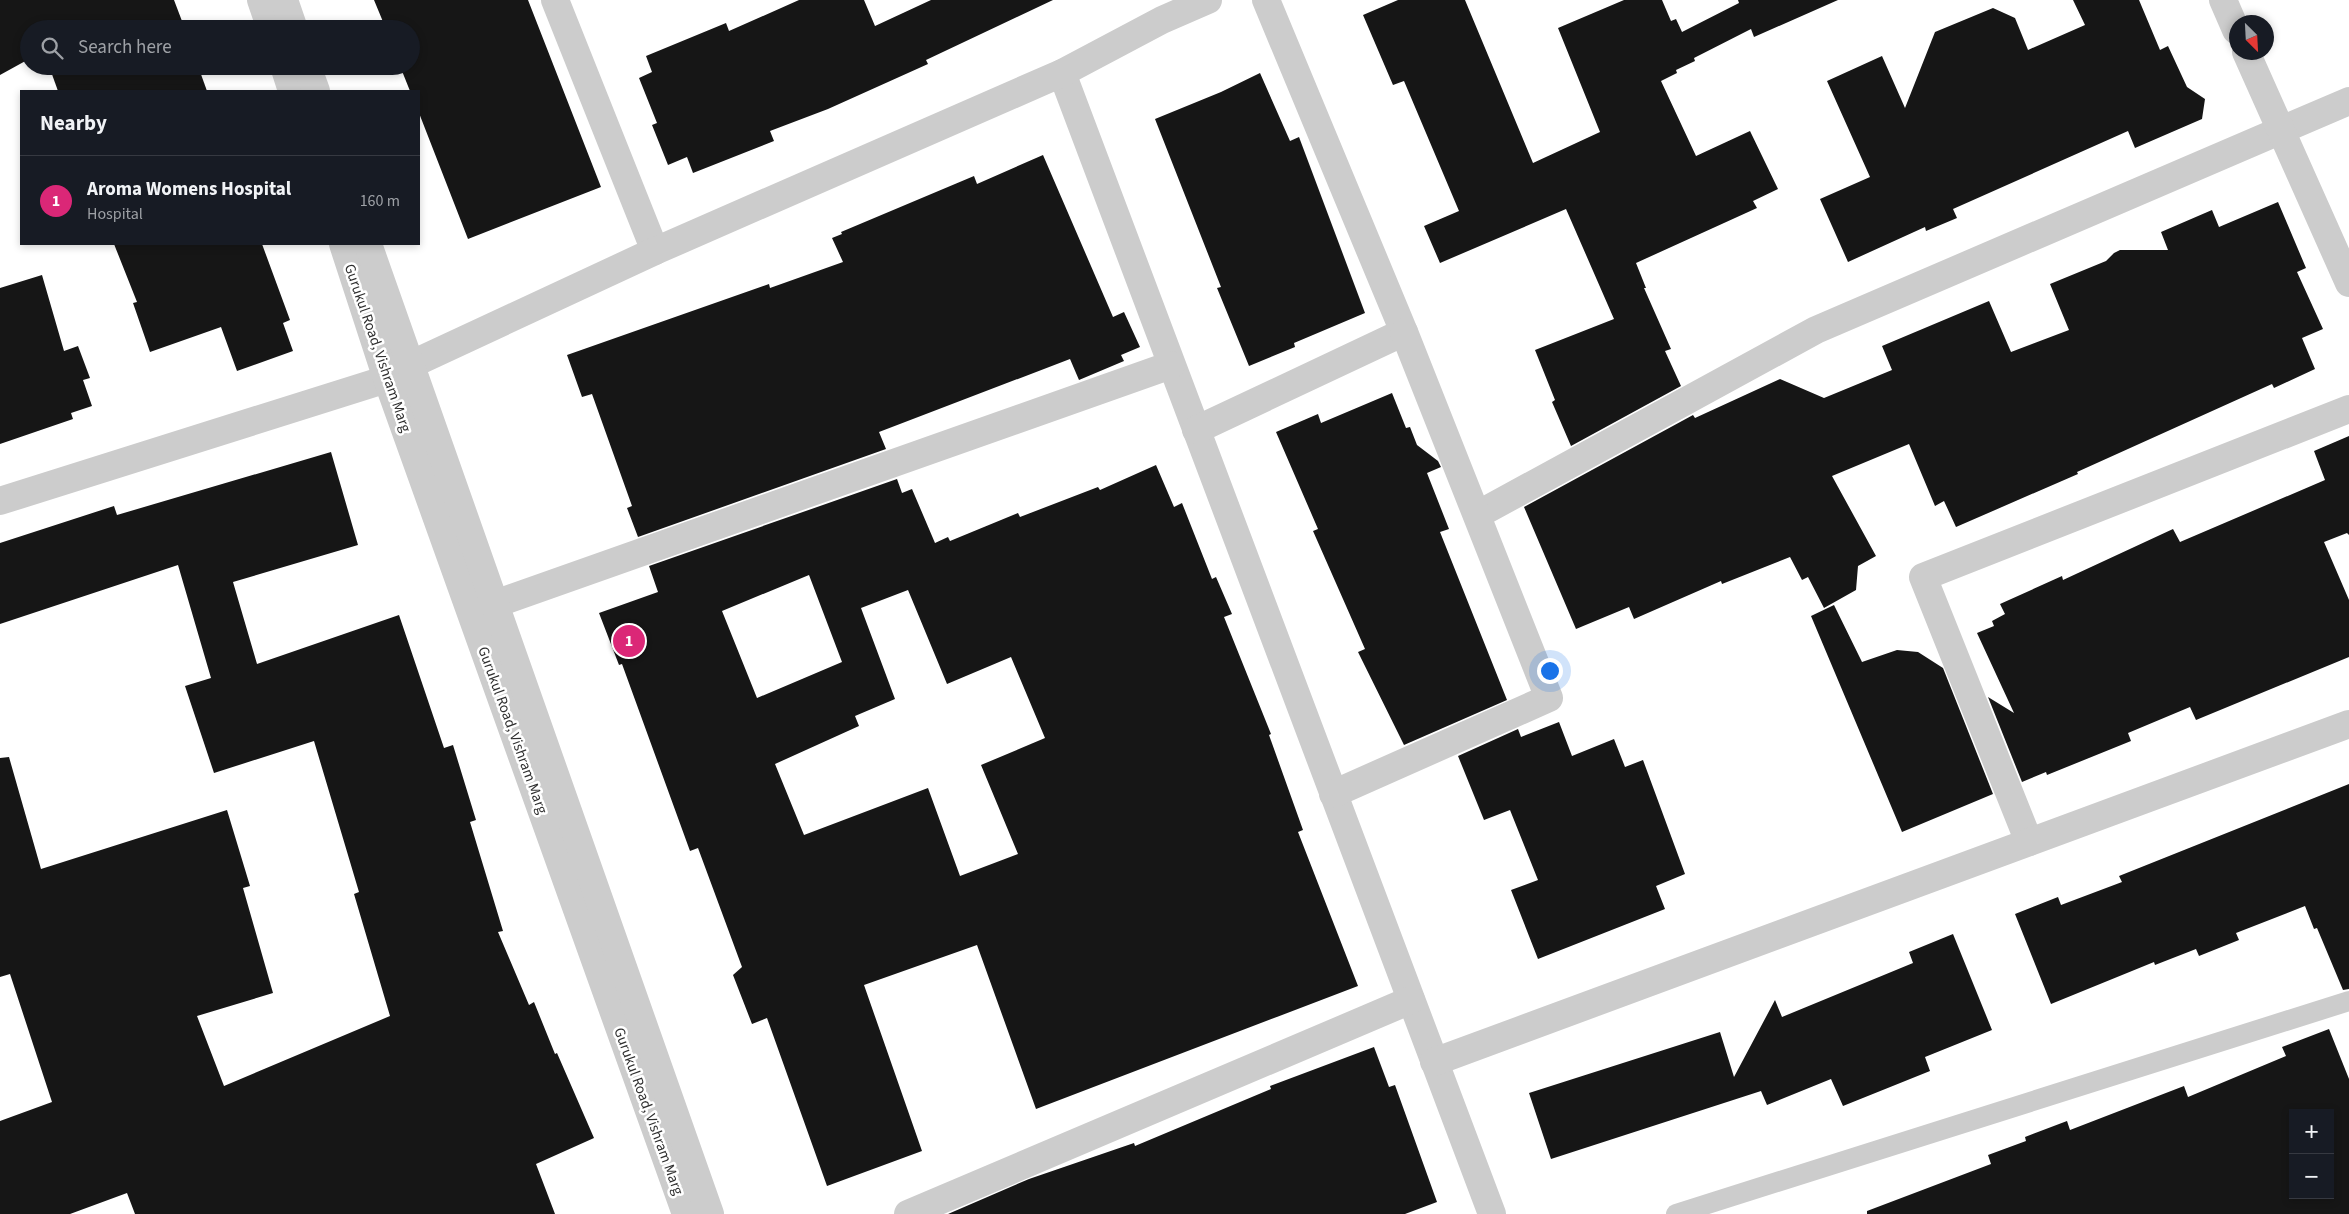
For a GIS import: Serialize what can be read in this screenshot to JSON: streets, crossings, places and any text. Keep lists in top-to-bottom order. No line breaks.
{"streets":{"street":["Gurukul Road, Vishram Marg"]},"north":"bottom right","page":{"search":"Search here","heading":"Nearby","list":[{"mark":"1","name":"Aroma Womens Hospital","note":"Hospital","value":"160 m"}],"pins":"1","map_buttons":["+","−"]}}
